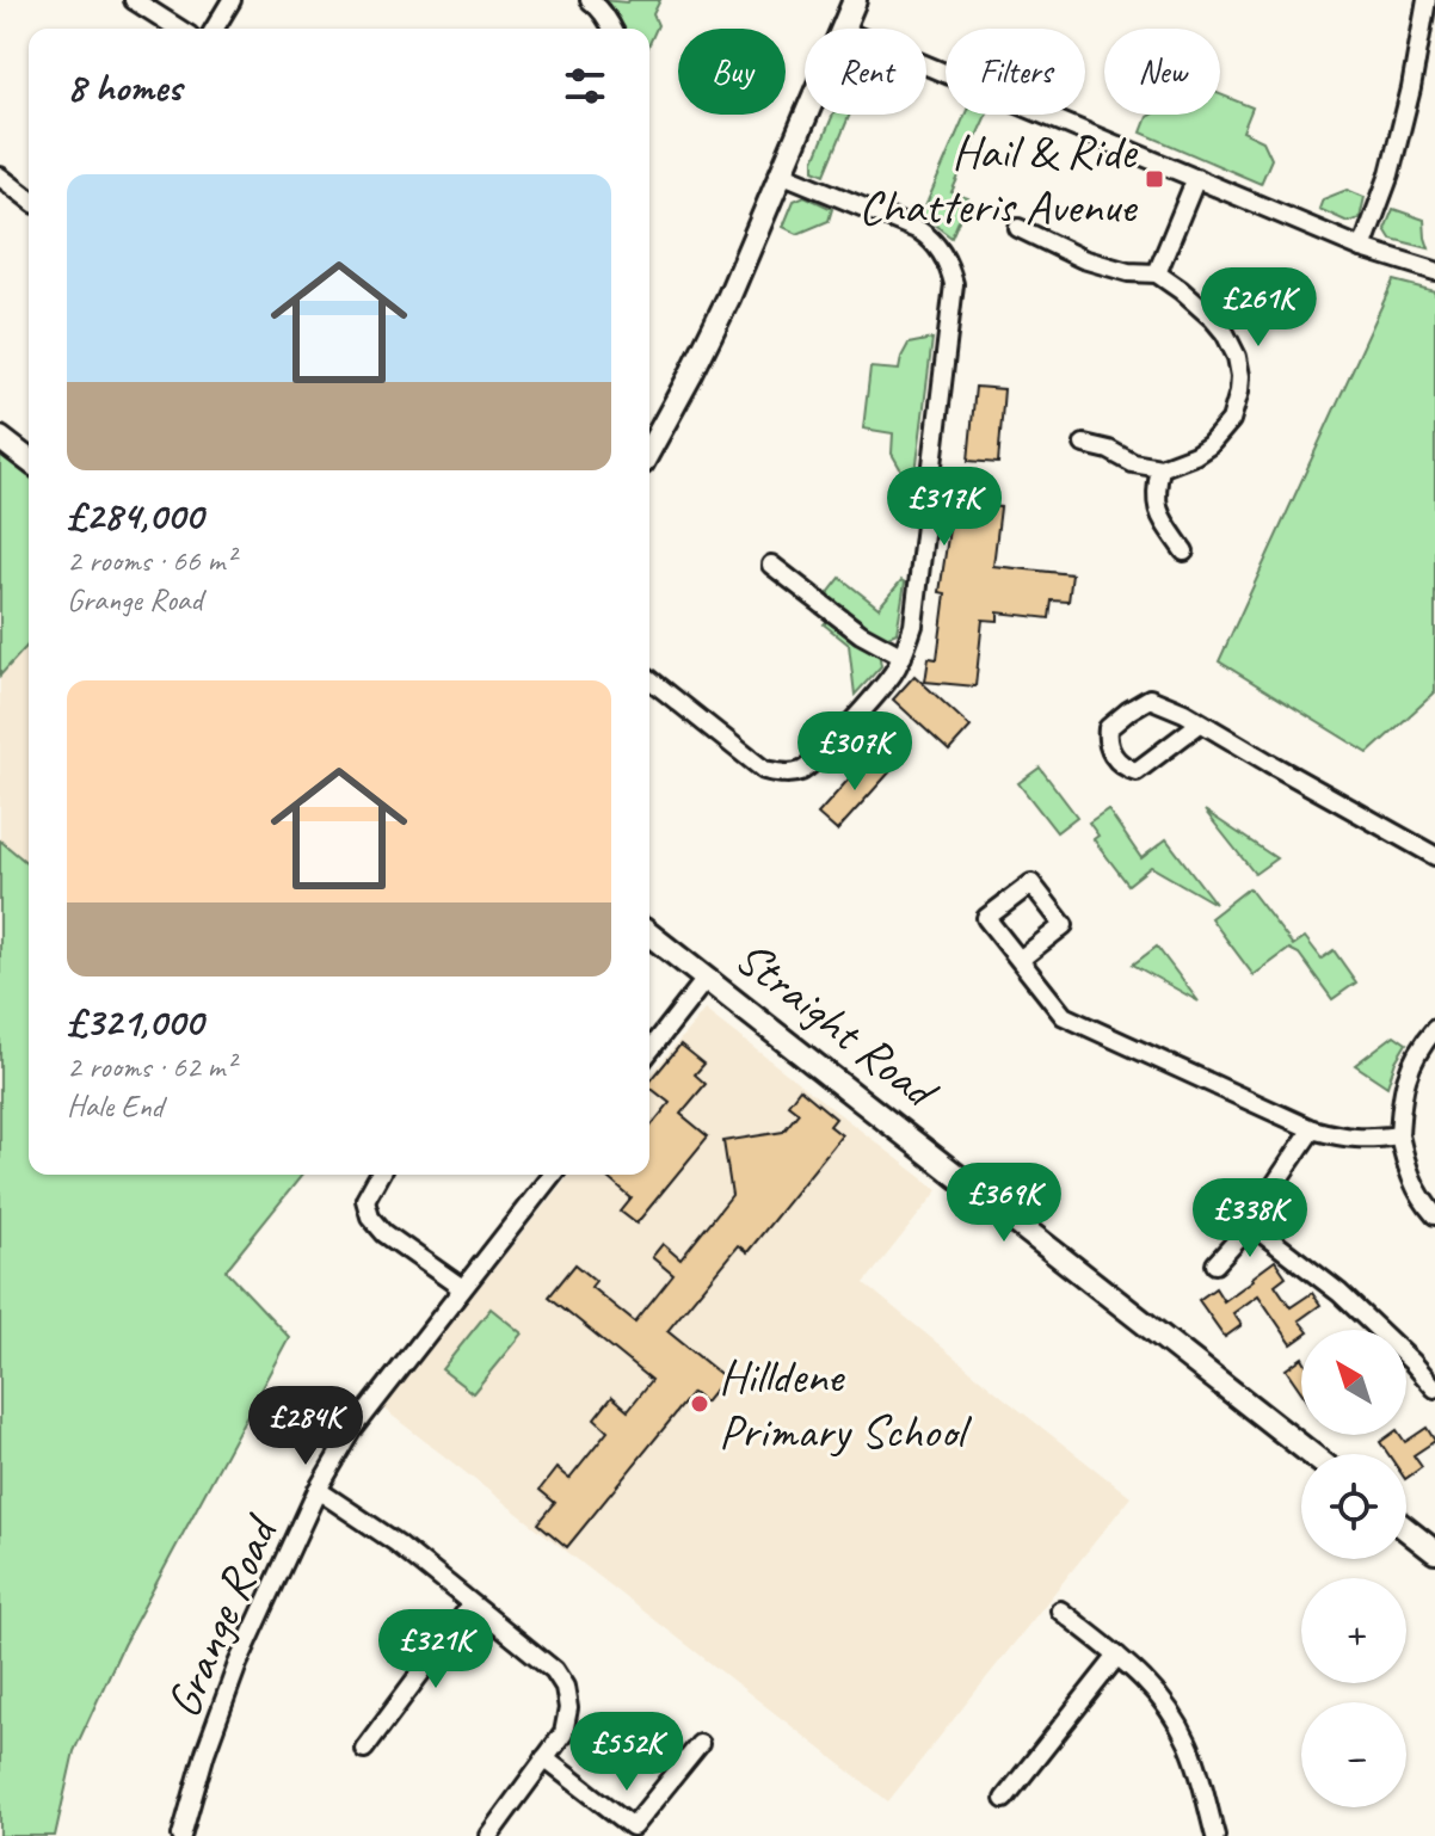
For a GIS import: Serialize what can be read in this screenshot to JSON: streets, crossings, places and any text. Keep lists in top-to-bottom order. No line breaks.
{"streets":{"street":["Straight Road","Grange Road"]},"places":{"transit":["Hail & Ride Chatteris Avenue"],"other":["Hilldene Primary School"]},"north":"top left","page":{"chip":["Buy","Rent","Filters","New"],"heading":"8 homes","list":[{"name":"£284,000","note":"2 rooms · 66 m² · Grange Road"},{"name":"£321,000","note":"2 rooms · 62 m² · Hale End"}],"price":["£261K","£317K","£307K","£369K","£338K","£284K","£321K","£552K"],"map_buttons":["+","−"]}}
